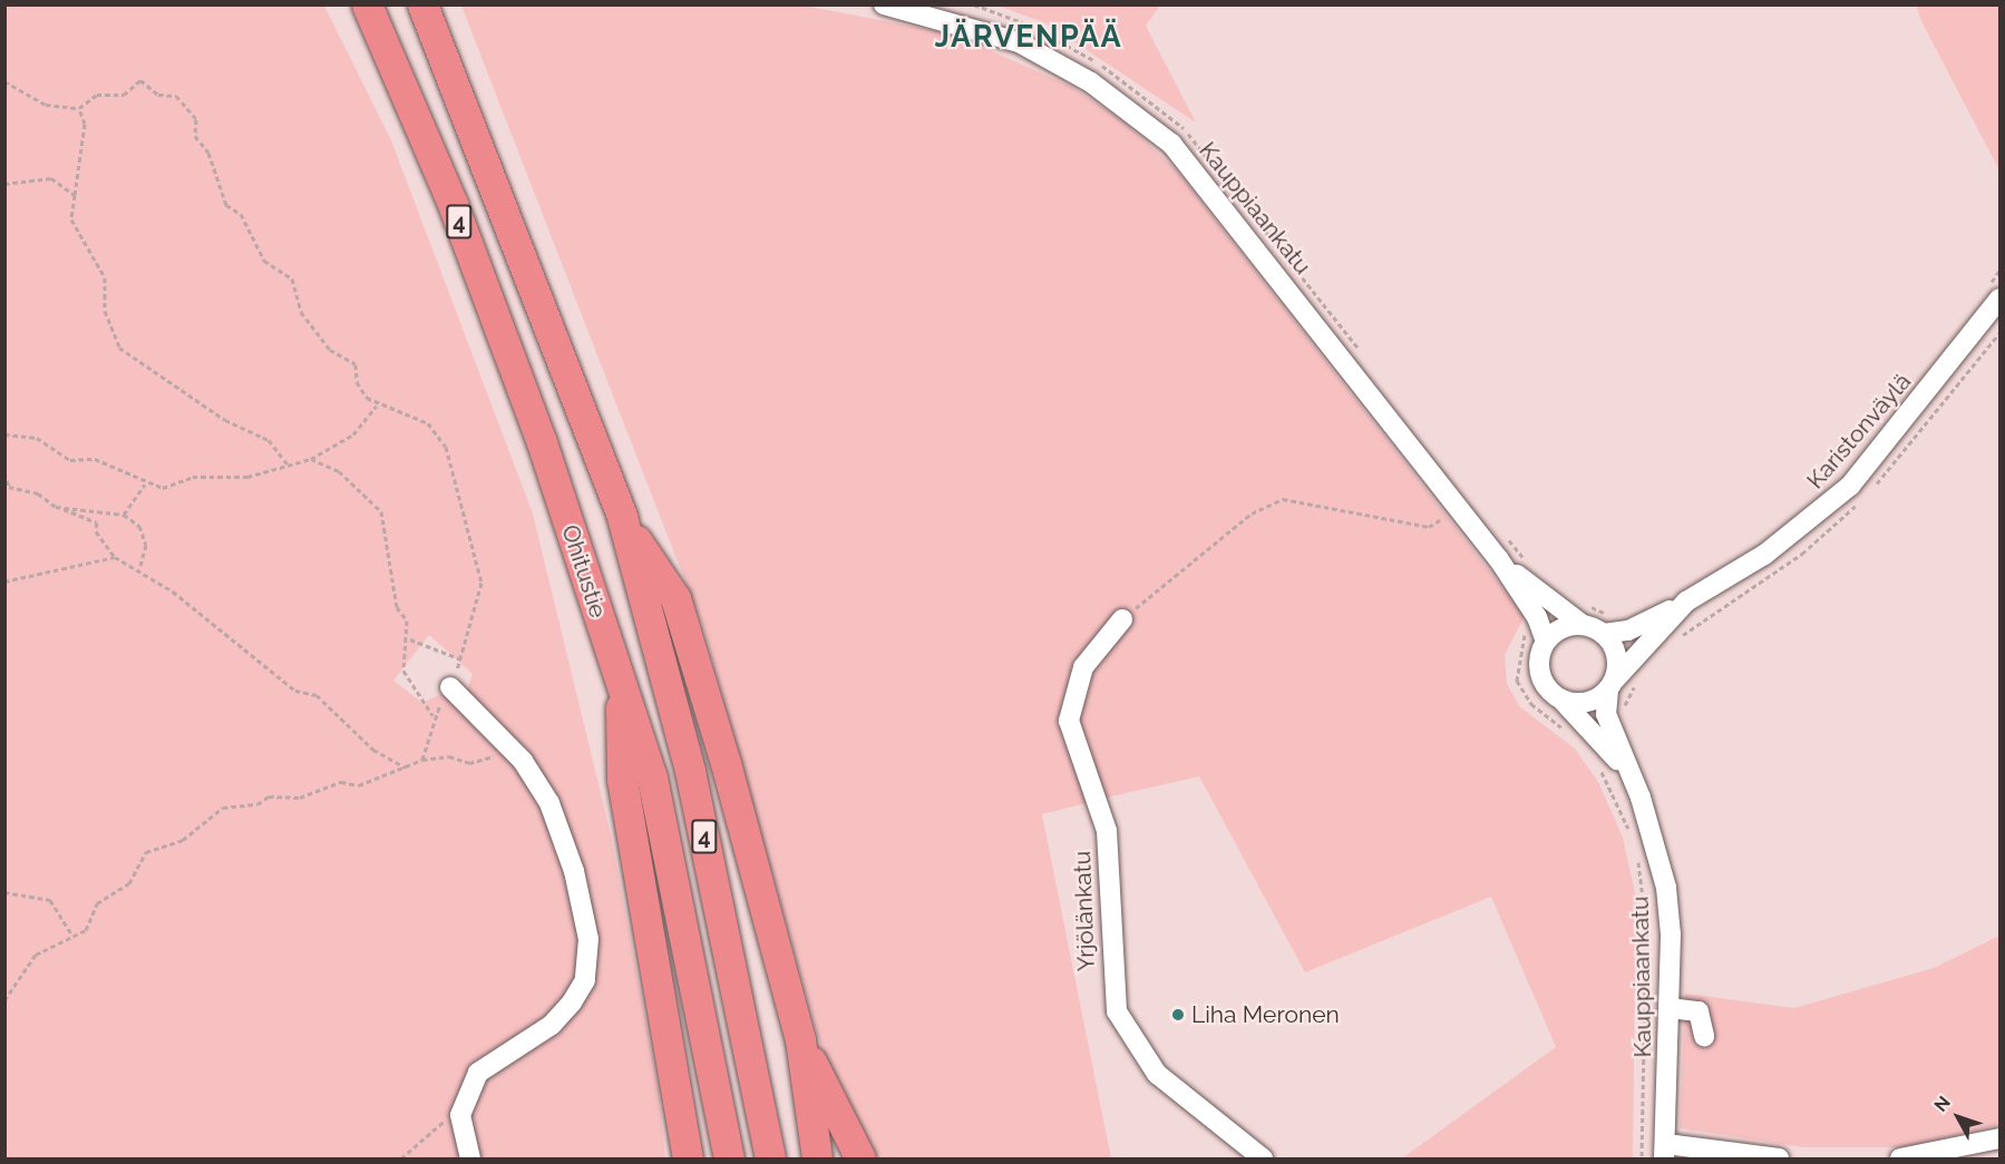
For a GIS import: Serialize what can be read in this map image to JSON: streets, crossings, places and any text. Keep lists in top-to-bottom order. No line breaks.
{"streets":{"highway":["4","Ohitustie"],"street":["Kauppiaankatu","Karistonväylä","Yrjölänkatu"]},"crossings":[["Kauppiaankatu","Karistonväylä"]],"districts":["JÄRVENPÄÄ"],"places":["Liha Meronen"],"north":"top left"}
